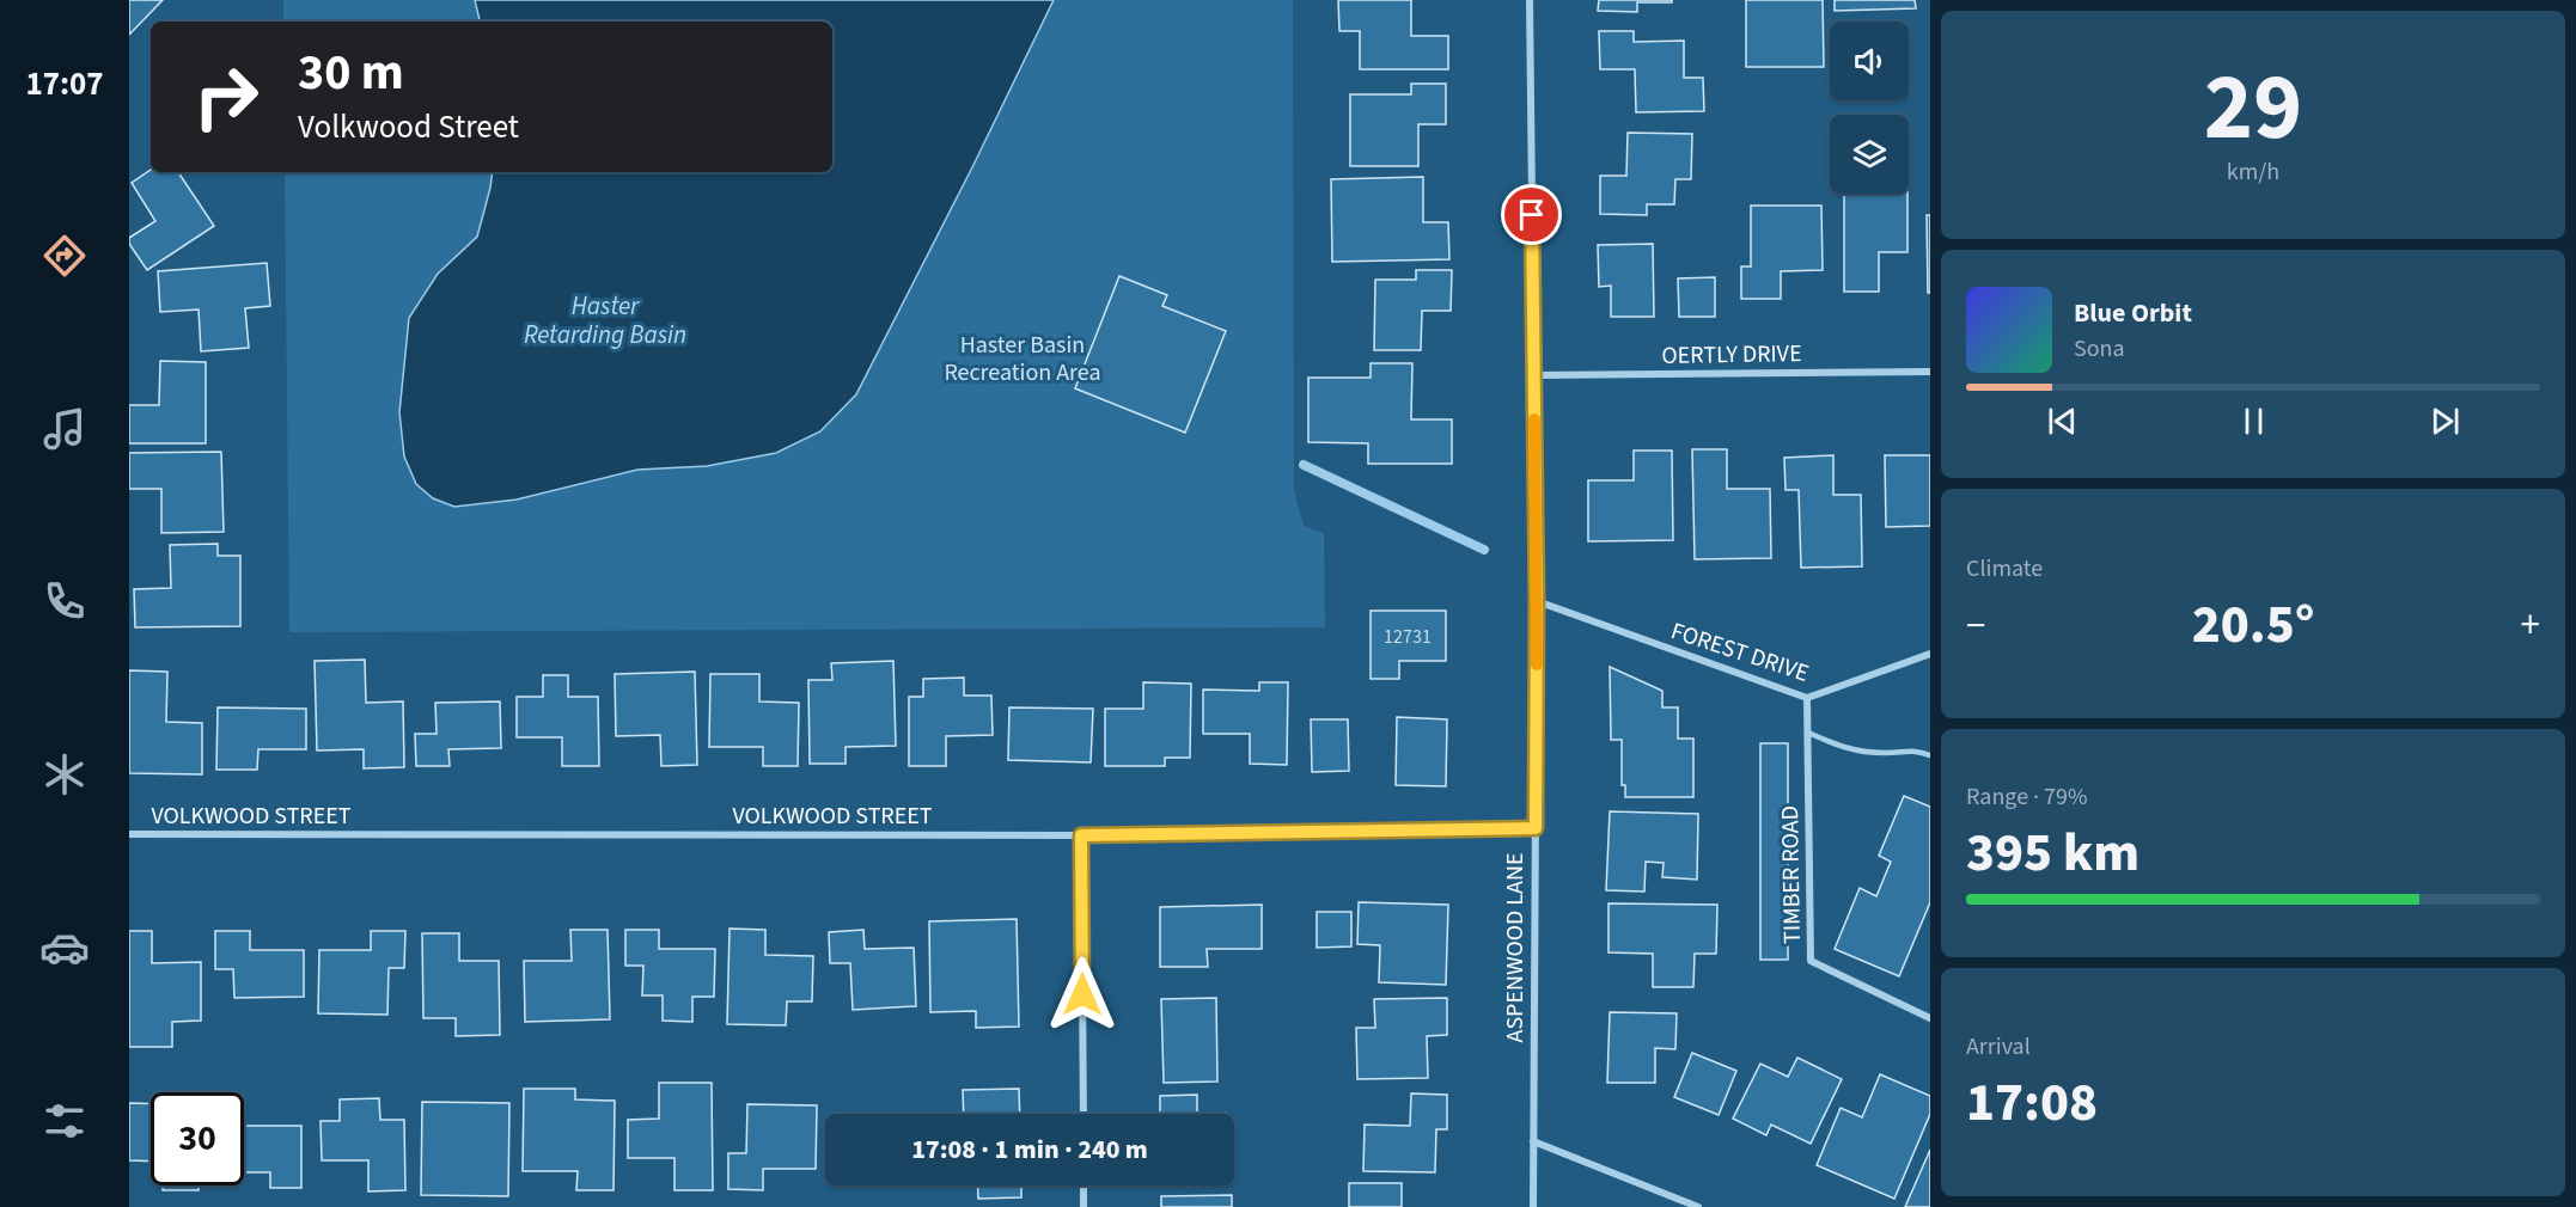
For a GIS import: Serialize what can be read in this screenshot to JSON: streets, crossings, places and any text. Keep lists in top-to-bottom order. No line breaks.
{"streets":{"street":["OERTLY DRIVE","FOREST DRIVE","VOLKWOOD STREET","TIMBER ROAD","ASPENWOOD LANE"]},"crossings":[["OERTLY DRIVE","ASPENWOOD LANE"],["FOREST DRIVE","TIMBER ROAD"],["FOREST DRIVE","ASPENWOOD LANE"],["VOLKWOOD STREET","ASPENWOOD LANE"]],"water":["Haster Retarding Basin"],"parks":["Haster Basin Recreation Area"],"house_numbers":["12731"],"page":{"tabs":"17:07","tile":[["29","km/h"],"Climate",["Range · 79%","395 km"],["Arrival","17:08"]],"turn":["30 m","Volkwood Street"],"song":["Blue Orbit","Sona"],"heat":["−","20.5°","+"],"limit":"30","trip":"17:08 · 1 min · 240 m"}}
